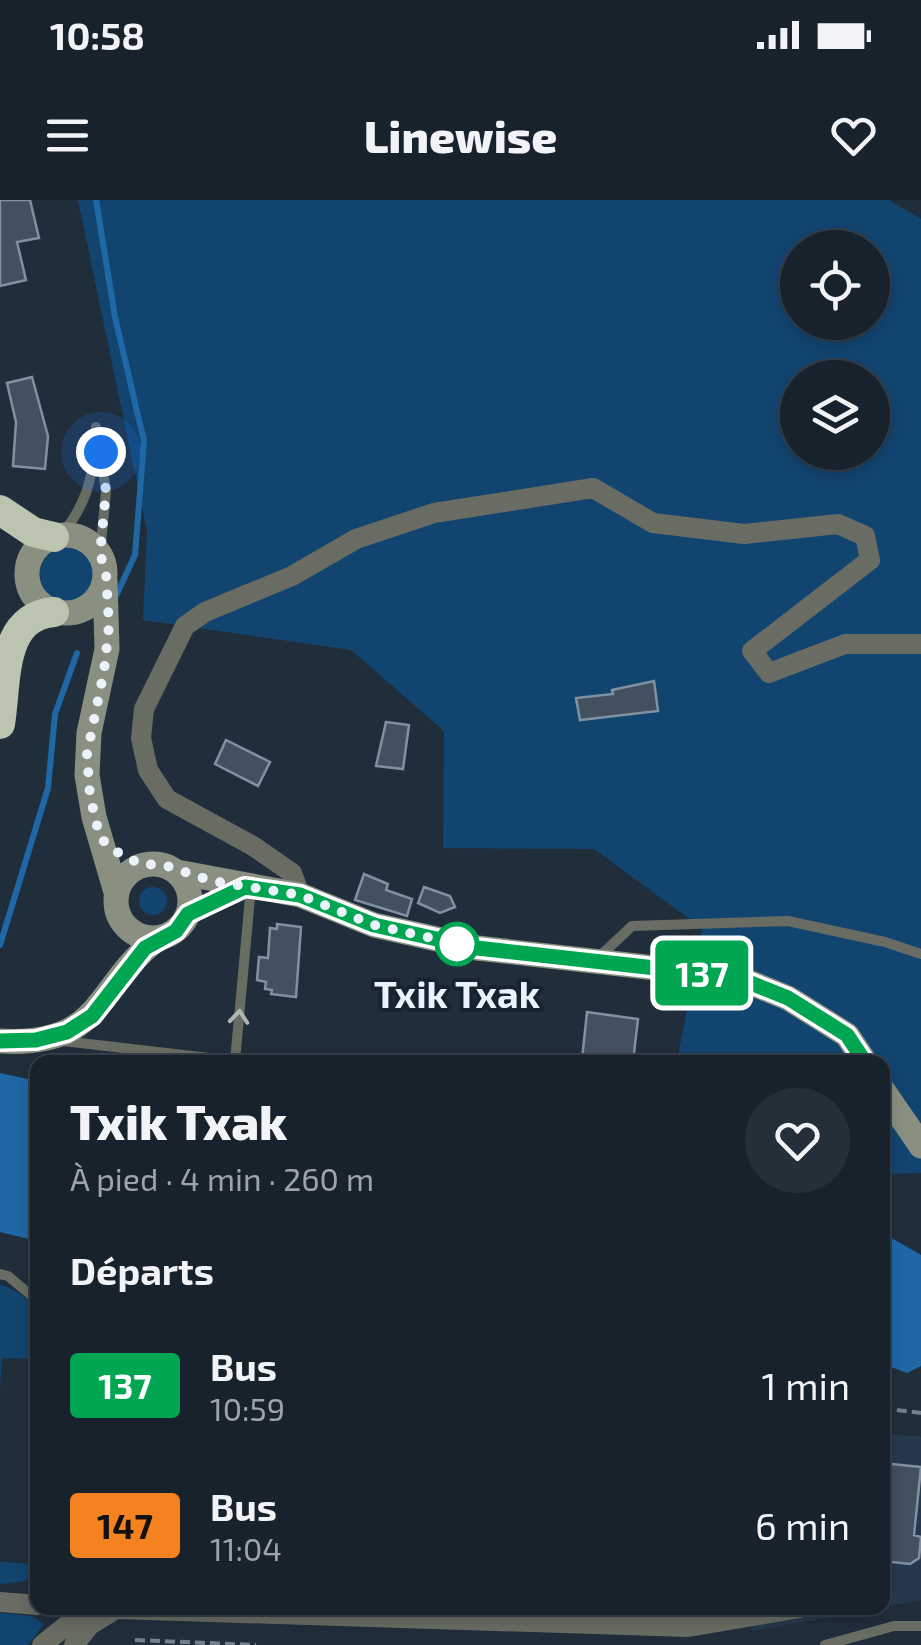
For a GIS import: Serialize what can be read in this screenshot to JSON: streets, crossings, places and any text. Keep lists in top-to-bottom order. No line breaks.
{"places":["Txik Txak"],"lines":["bus line 137"],"page":{"status":"10:58","header":"Linewise","on_map":"137","heading":[["Txik Txak","À pied · 4 min · 260 m"],"Départs"],"list":[{"mark":"137","name":"Bus","note":"10:59","value":"1 min"},{"mark":"147","name":"Bus","note":"11:04","value":"6 min"}]}}
